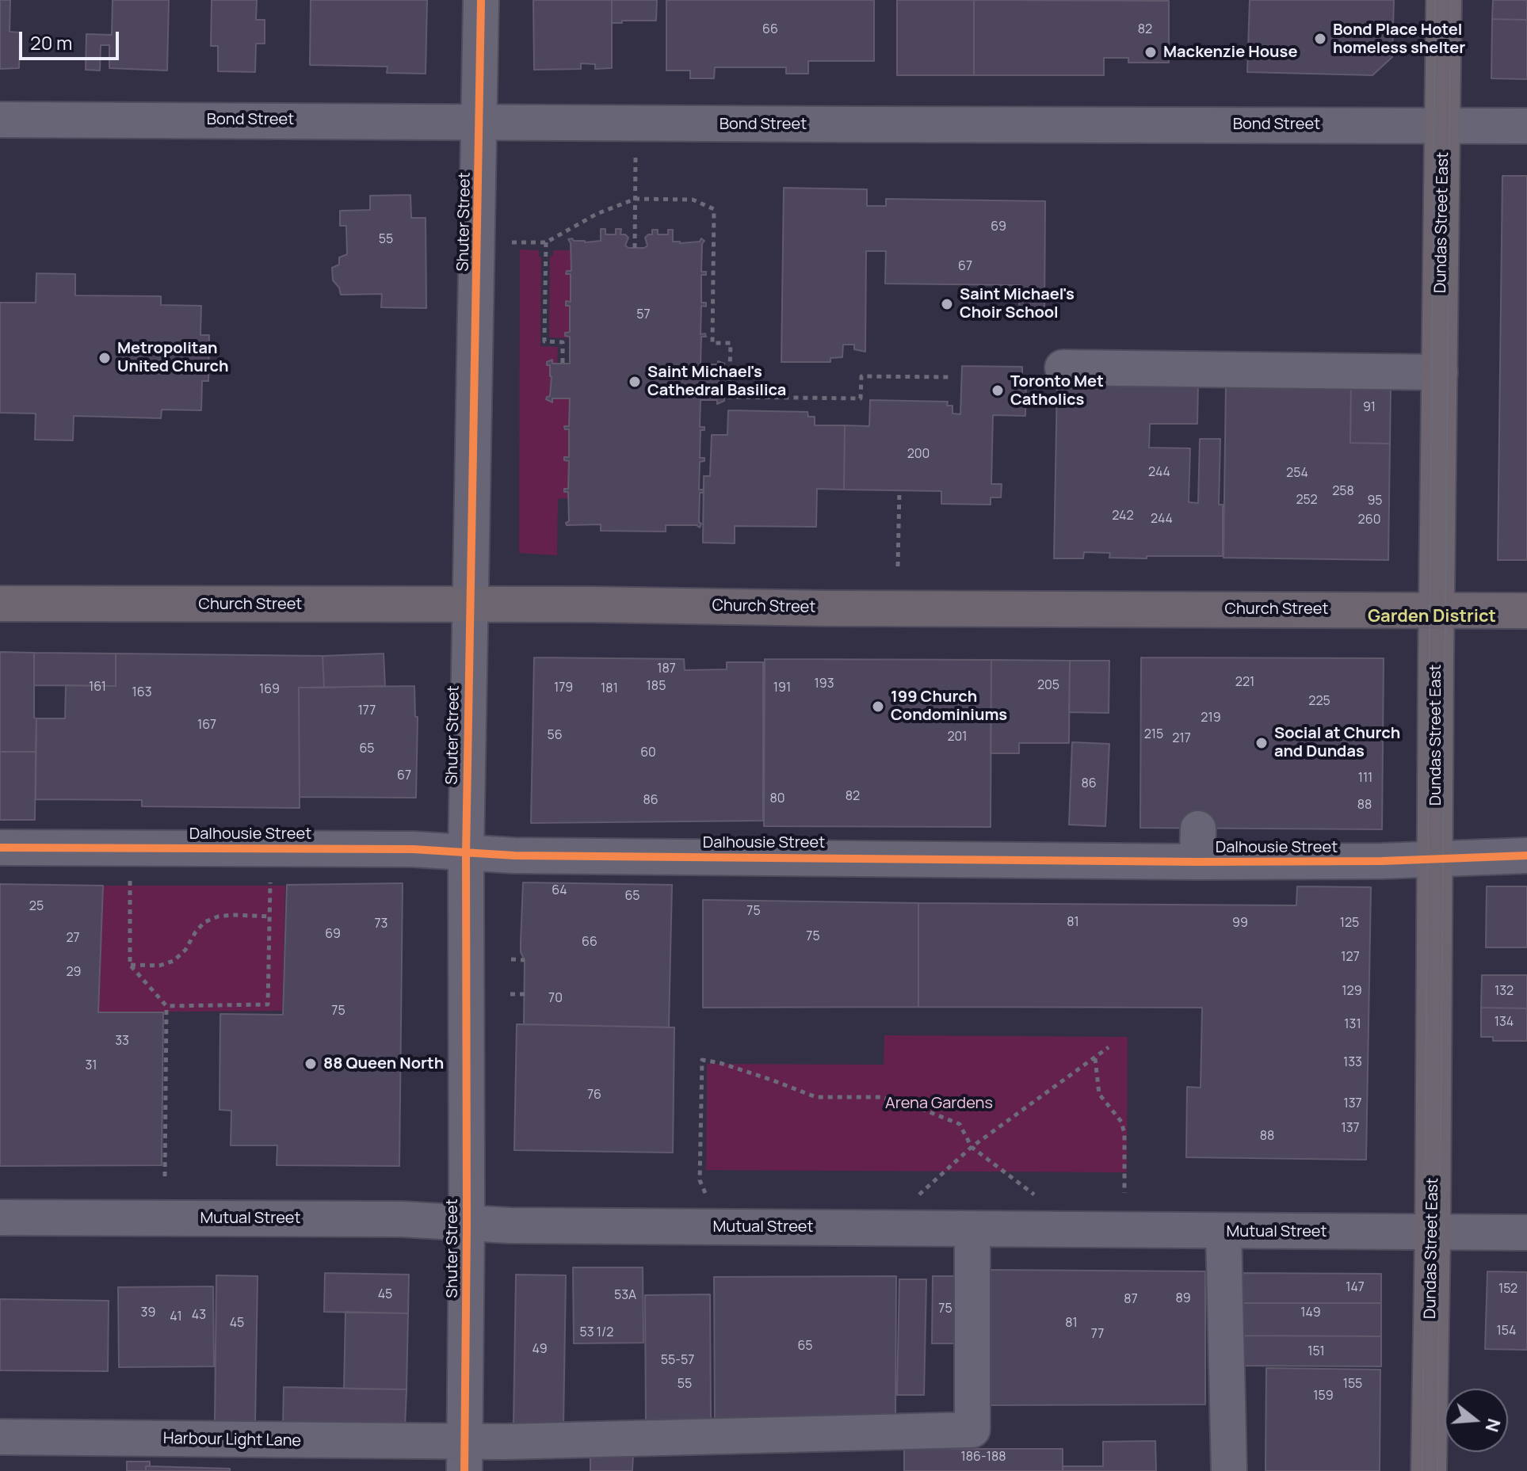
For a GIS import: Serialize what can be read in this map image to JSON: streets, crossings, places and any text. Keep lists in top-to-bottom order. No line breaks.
{"streets":{"main road":["Dundas Street East","Church Street"],"street":["Bond Street","Shuter Street","Dalhousie Street","Mutual Street","Harbour Light Lane"]},"crossings":[["Bond Street","Shuter Street"],["Bond Street","Dundas Street East"],["Shuter Street","Church Street"],["Shuter Street","Dalhousie Street"],["Shuter Street","Mutual Street"],["Shuter Street","Harbour Light Lane"],["Dundas Street East","Church Street"],["Dundas Street East","Dalhousie Street"],["Dundas Street East","Mutual Street"],["Mutual Street","Harbour Light Lane"]],"districts":["Garden District"],"parks":["Arena Gardens"],"places":["Bond Place Hotel homeless shelter","Mackenzie House","Saint Michael's Choir School","Metropolitan United Church","Saint Michael's Cathedral Basilica","Toronto Met Catholics","199 Church Condominiums","Social at Church and Dundas","88 Queen North"],"house_numbers":["66","82","69","55","67","57","91","200","244","254","258","252","95","242","244","260","187","221","193","205","185","161","179","191","181","169","163","225","177","219","167","215","56","201","217","65","60","67","111","86","82","80","86","88","64","65","25","75","81","99","125","73","69","75","27","66","127","29","129","132","70","75","134","131","33","133","31","76","137","137","88","147","152","45","53A","89","87","75","39","149","43","41","45","81","154","53 1/2","77","65","49","151","55-57","55","155","159","186-188"],"scale_bar":"20 m","north":"right"}
